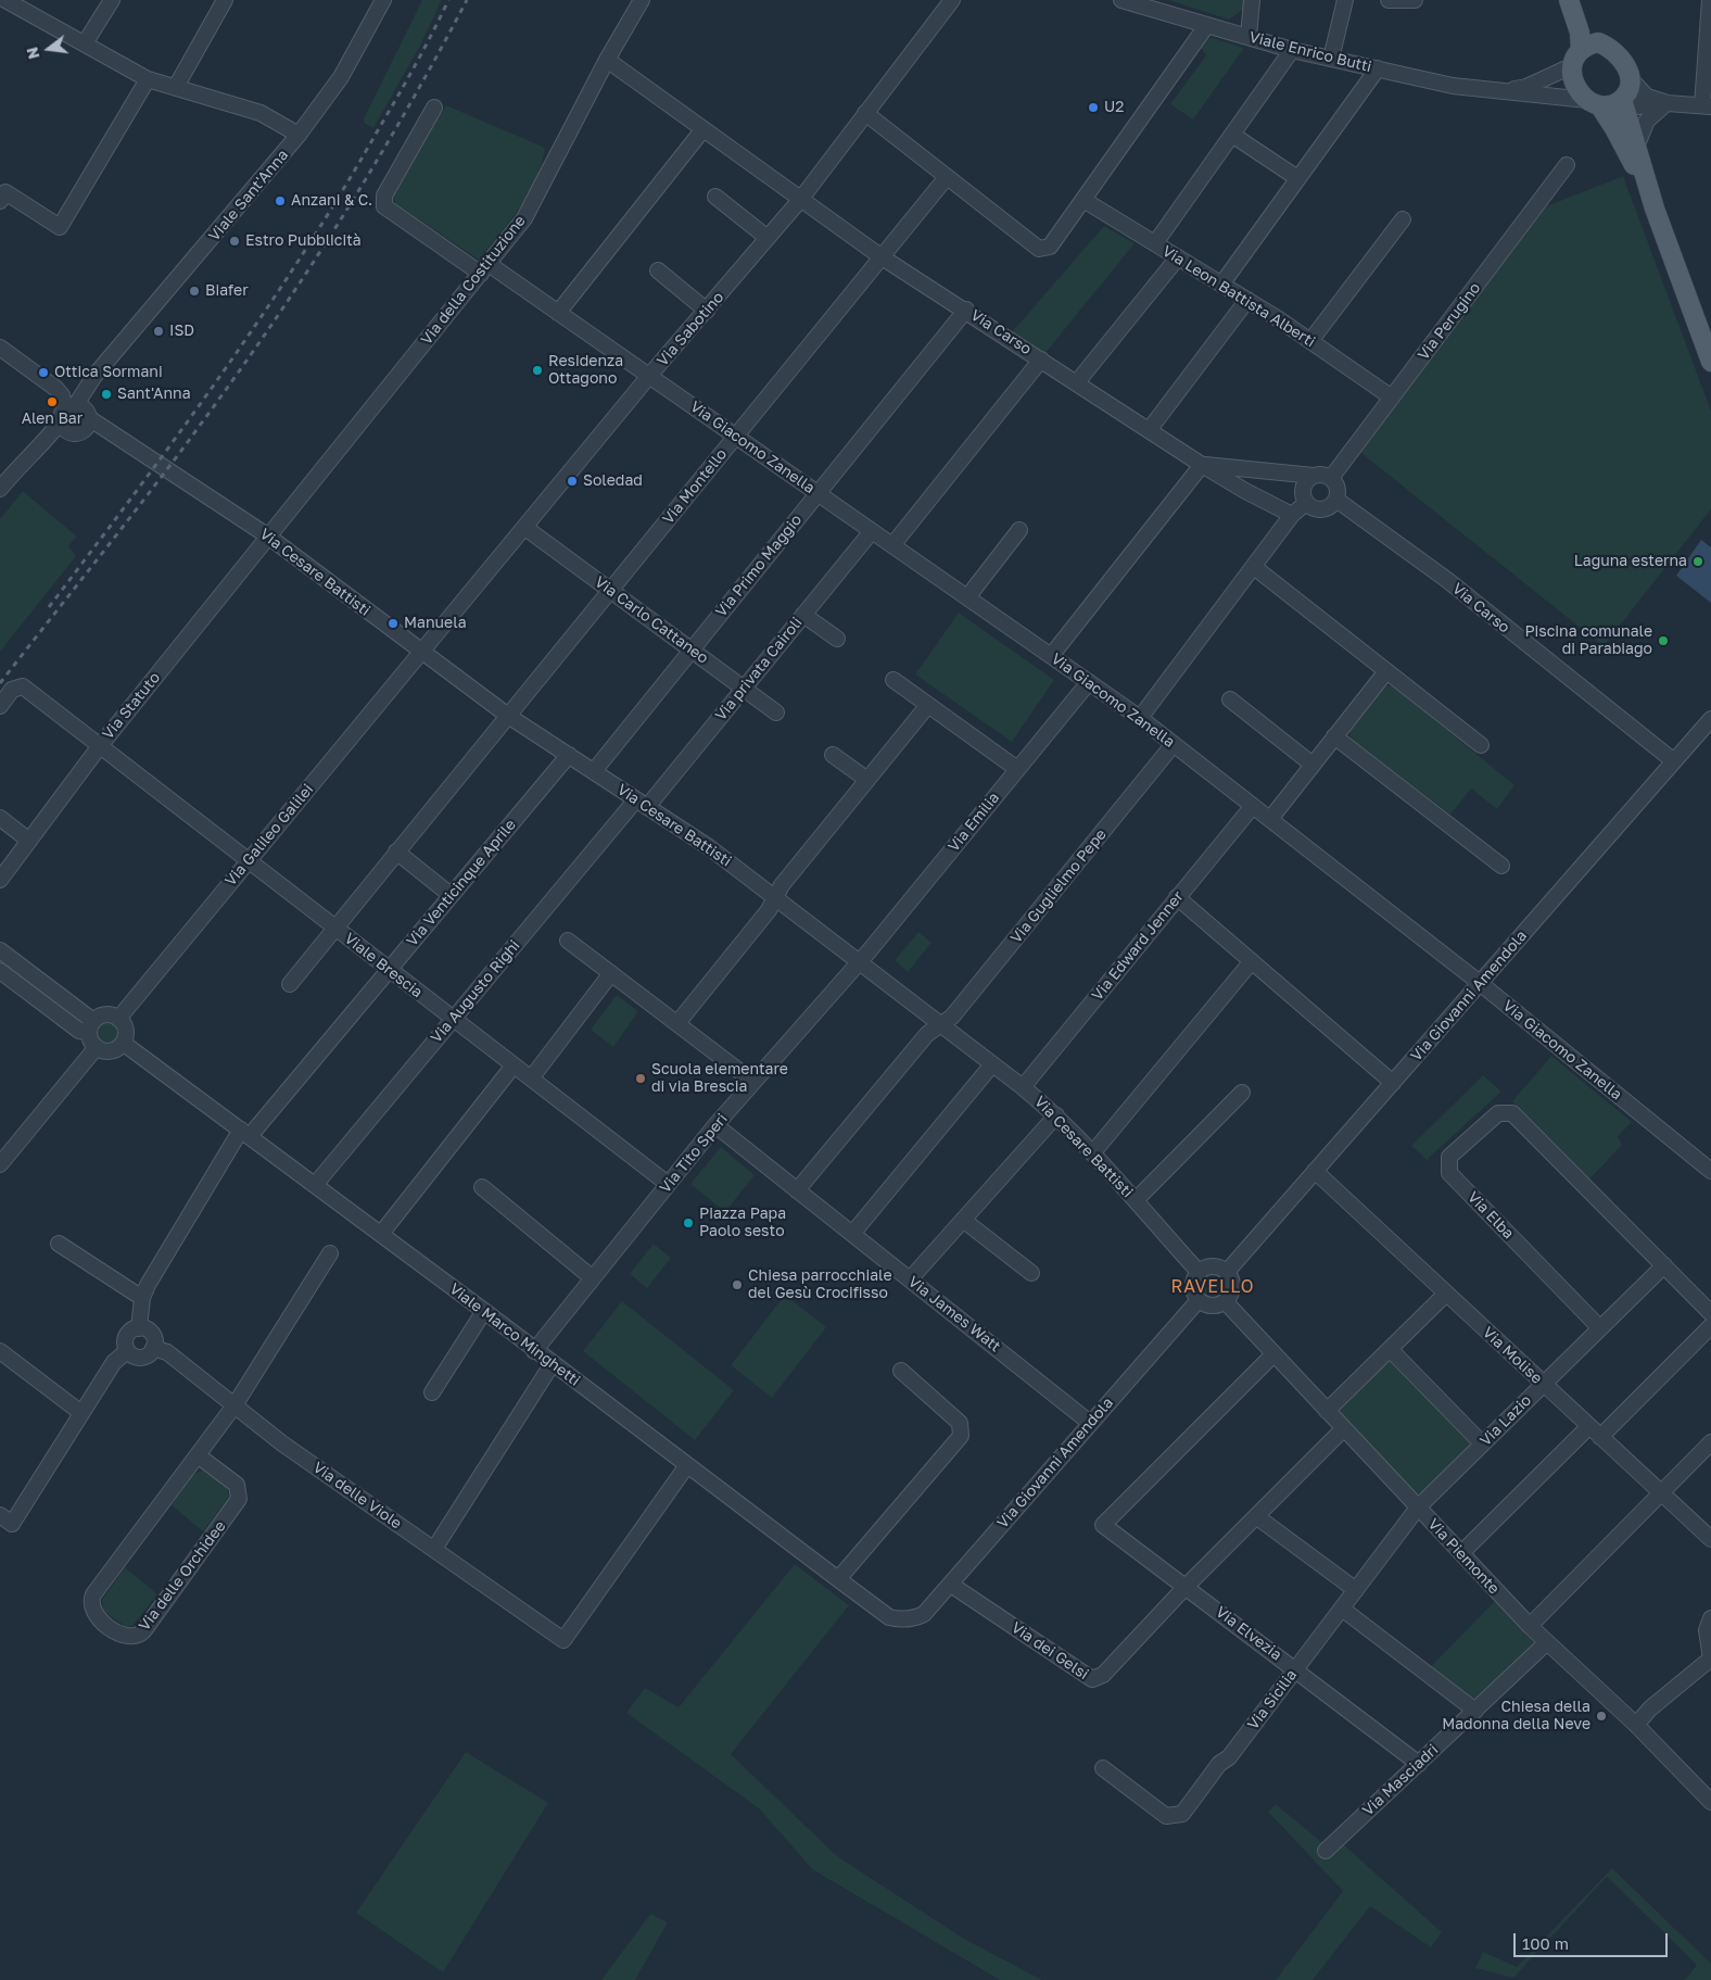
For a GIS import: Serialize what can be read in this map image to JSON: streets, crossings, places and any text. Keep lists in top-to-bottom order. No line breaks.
{"streets":{"street":["Viale Enrico Butti","Viale Sant'Anna","Via della Costituzione","Via Leon Battista Alberti","Via Perugino","Via Sabotino","Via Carso","Via Giacomo Zanella","Via Montello","Via Primo Maggio","Via Cesare Battisti","Via Carlo Cattaneo","Via privata Cairoli","Via Statuto","Via Emilia","Via Galileo Galilei","Via Venticinque Aprile","Via Guglielmo Pepe","Via Edward Jenner","Viale Brescia","Via Augusto Righi","Via Giovanni Amendola","Via Tito Speri","Via Elba","Via James Watt","Viale Marco Minghetti","Via Molise","Via Lazio","Via delle Viole","Via Piemonte","Via delle Orchidee","Via Elvezia","Via dei Gelsi","Via Sicilia","Via Masciadri"]},"crossings":[["Viale Sant'Anna","Via Cesare Battisti"],["Via della Costituzione","Via Carso"],["Via della Costituzione","Via Giacomo Zanella"],["Via della Costituzione","Via Cesare Battisti"],["Via della Costituzione","Via Statuto"],["Via Leon Battista Alberti","Via Perugino"],["Via Perugino","Via Carso"],["Via Sabotino","Via Carso"],["Via Sabotino","Via Giacomo Zanella"],["Via Sabotino","Via Cesare Battisti"],["Via Sabotino","Via Carlo Cattaneo"],["Via Sabotino","Via Galileo Galilei"],["Via Carso","Via Montello"],["Via Carso","Via Primo Maggio"],["Via Carso","Via Giovanni Amendola"],["Via Giacomo Zanella","Via Montello"],["Via Giacomo Zanella","Via Primo Maggio"],["Via Giacomo Zanella","Via privata Cairoli"],["Via Giacomo Zanella","Via Emilia"],["Via Giacomo Zanella","Via Guglielmo Pepe"],["Via Giacomo Zanella","Via Edward Jenner"],["Via Giacomo Zanella","Via Giovanni Amendola"],["Via Montello","Via Cesare Battisti"],["Via Montello","Via Carlo Cattaneo"],["Via Montello","Viale Brescia"],["Via Primo Maggio","Via Cesare Battisti"],["Via Primo Maggio","Via Carlo Cattaneo"],["Via Cesare Battisti","Via privata Cairoli"],["Via Cesare Battisti","Via Statuto"],["Via Cesare Battisti","Via Emilia"],["Via Cesare Battisti","Via Galileo Galilei"],["Via Cesare Battisti","Via Venticinque Aprile"],["Via Cesare Battisti","Via Guglielmo Pepe"],["Via Cesare Battisti","Via Edward Jenner"],["Via Cesare Battisti","Via Augusto Righi"],["Via Cesare Battisti","Via Giovanni Amendola"],["Via Cesare Battisti","Via Tito Speri"],["Via Cesare Battisti","Via Piemonte"],["Via Carlo Cattaneo","Via privata Cairoli"],["Via privata Cairoli","Via Augusto Righi"],["Via Statuto","Viale Brescia"],["Via Emilia","Via Tito Speri"],["Via Galileo Galilei","Viale Brescia"],["Via Galileo Galilei","Viale Marco Minghetti"],["Via Venticinque Aprile","Viale Brescia"],["Via Venticinque Aprile","Viale Marco Minghetti"],["Via Guglielmo Pepe","Via James Watt"],["Viale Brescia","Via Augusto Righi"],["Viale Brescia","Via Tito Speri"],["Via Augusto Righi","Viale Marco Minghetti"],["Via Giovanni Amendola","Via James Watt"],["Via Giovanni Amendola","Viale Marco Minghetti"],["Via Giovanni Amendola","Via Molise"],["Via Giovanni Amendola","Via Piemonte"],["Via Giovanni Amendola","Via dei Gelsi"],["Via Tito Speri","Via James Watt"],["Via Tito Speri","Viale Marco Minghetti"],["Via Elba","Via Lazio"],["Viale Marco Minghetti","Via delle Viole"],["Via Molise","Via Lazio"],["Via Lazio","Via Piemonte"],["Via Lazio","Via Sicilia"],["Via delle Viole","Via delle Orchidee"],["Via Piemonte","Via Elvezia"],["Via Piemonte","Via Sicilia"],["Via Piemonte","Via Masciadri"],["Via Elvezia","Via dei Gelsi"],["Via Elvezia","Via Sicilia"],["Via Elvezia","Via Masciadri"]],"districts":["RAVELLO"],"places":["U2","Anzani & C.","Estro Pubblicità","Biafer","ISD","Residenza Ottagono","Ottica Sormani","Sant'Anna","Alen Bar","Soledad","Laguna esterna","Manuela","Piscina comunale di Parabiago","Scuola elementare di via Brescia","Piazza Papa Paolo sesto","Chiesa parrocchiale del Gesù Crocifisso","Chiesa della Madonna della Neve"],"scale_bar":"100 m","north":"left"}
